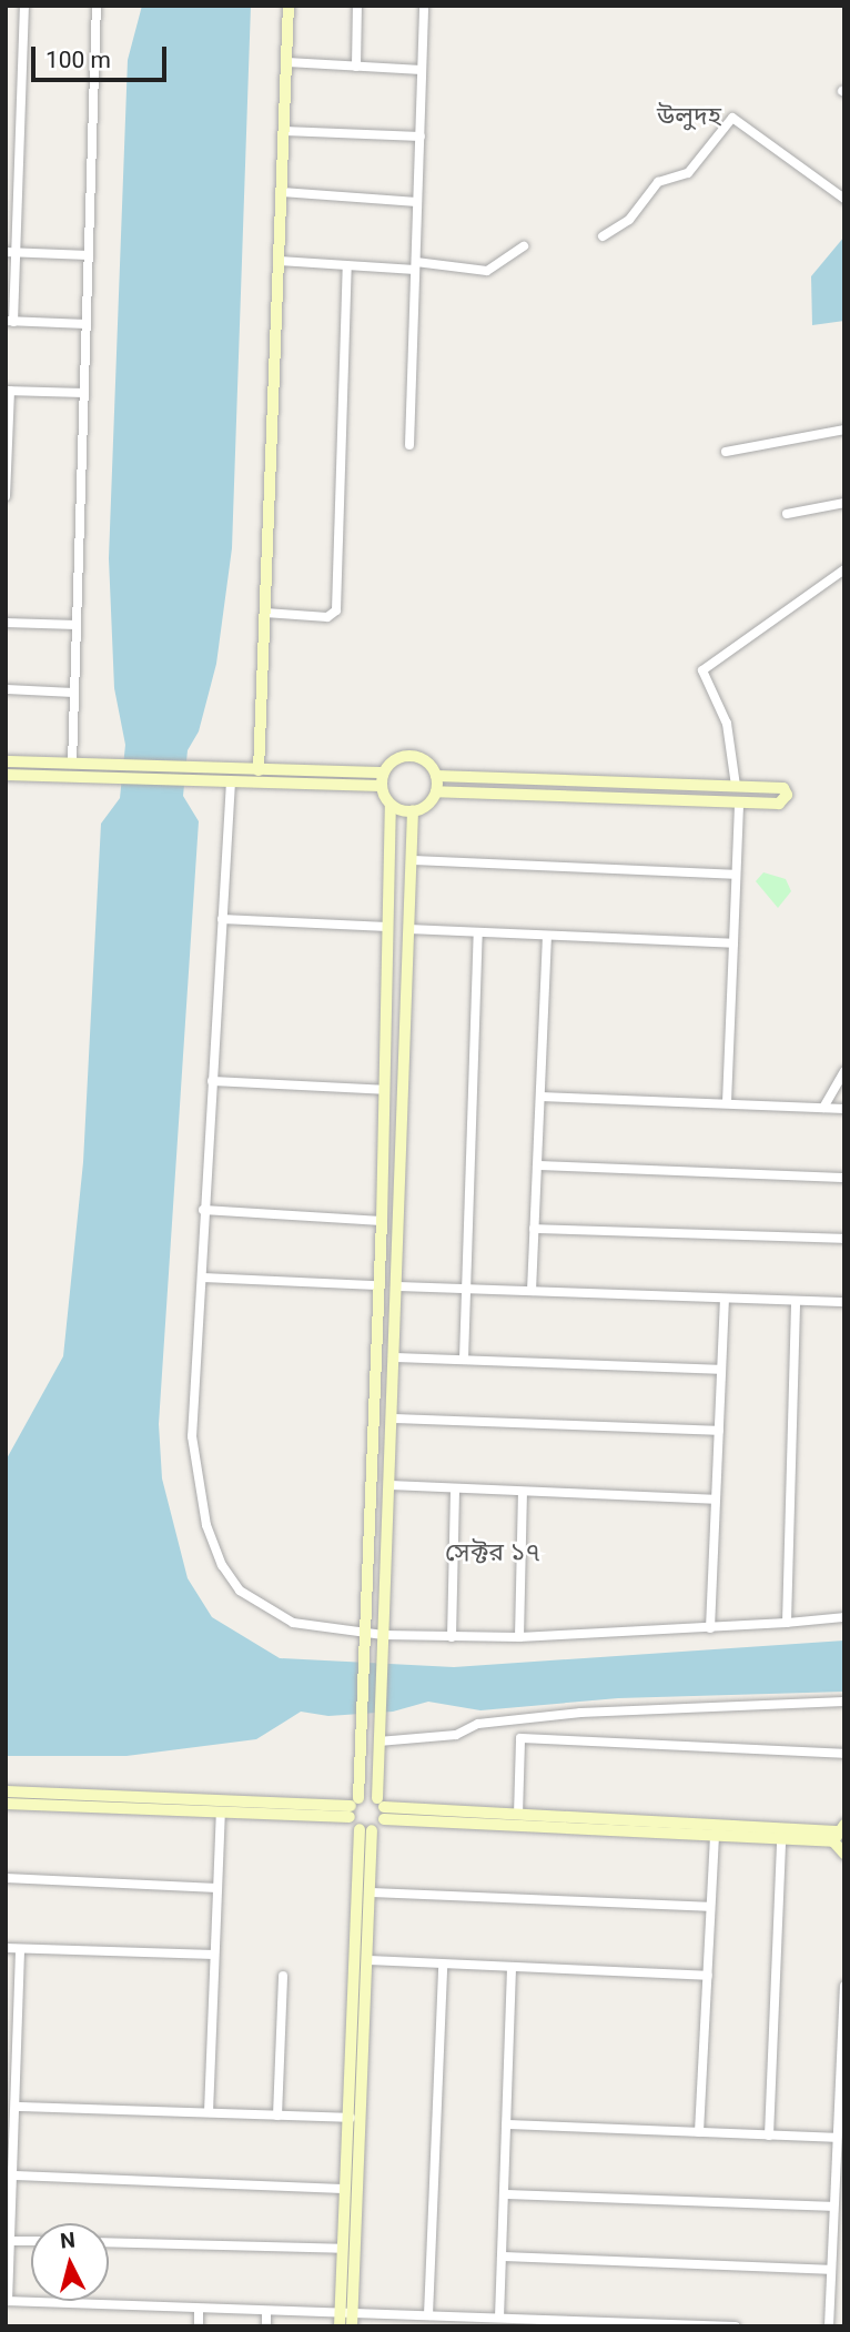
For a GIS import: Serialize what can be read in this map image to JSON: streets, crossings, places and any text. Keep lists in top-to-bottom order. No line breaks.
{"districts":["উলুদহ","সেক্টর ১৭"],"scale_bar":"100 m","north":"top"}
